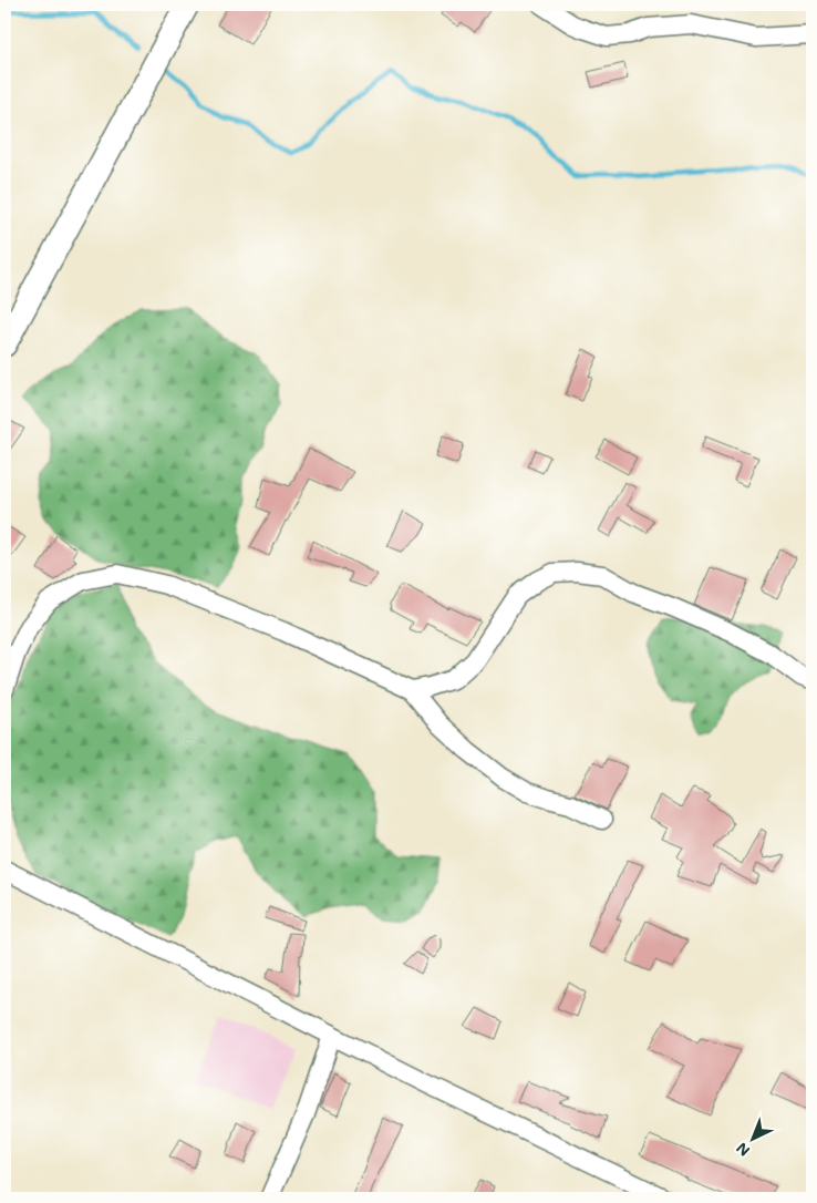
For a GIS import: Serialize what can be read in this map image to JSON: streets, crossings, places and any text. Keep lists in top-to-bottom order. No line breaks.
{"north":"bottom left"}
